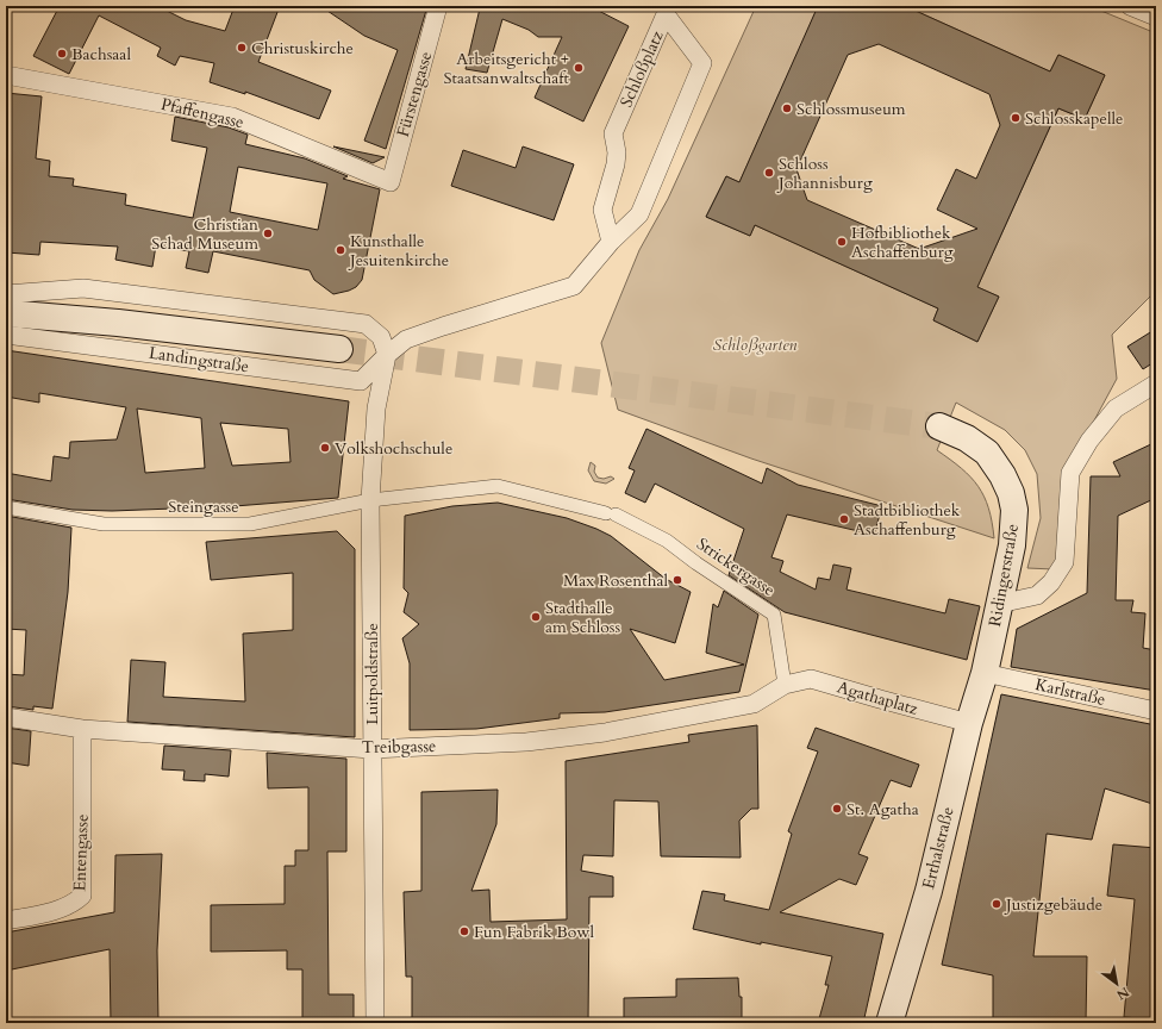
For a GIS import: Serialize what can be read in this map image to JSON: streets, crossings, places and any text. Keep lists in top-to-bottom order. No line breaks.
{"streets":{"main road":["Landingstraße","Ridingerstraße","Erthalstraße"],"street":["Schloßplatz","Fürstengasse","Pfaffengasse","Steingasse","Strickergasse","Luitpoldstraße","Karlstraße","Agathaplatz","Treibgasse","Entengasse"]},"crossings":[["Schloßplatz","Luitpoldstraße"],["Fürstengasse","Pfaffengasse"],["Steingasse","Strickergasse"],["Steingasse","Luitpoldstraße"],["Strickergasse","Agathaplatz"],["Strickergasse","Treibgasse"],["Ridingerstraße","Karlstraße"],["Ridingerstraße","Erthalstraße"],["Luitpoldstraße","Treibgasse"],["Karlstraße","Erthalstraße"],["Agathaplatz","Treibgasse"],["Agathaplatz","Erthalstraße"],["Treibgasse","Entengasse"]],"parks":["Schloßgarten"],"places":["Christuskirche","Bachsaal","Arbeitsgericht + Staatsanwaltschaft","Schlossmuseum","Schlosskapelle","Schloss Johannisburg","Christian Schad Museum","Hofbibliothek Aschaffenburg","Kunsthalle Jesuitenkirche","Volkshochschule","Stadtbibliothek Aschaffenburg","Max Rosenthal","Stadthalle am Schloss","St. Agatha","Justizgebäude","Fun Fabrik Bowl"],"north":"bottom right"}
